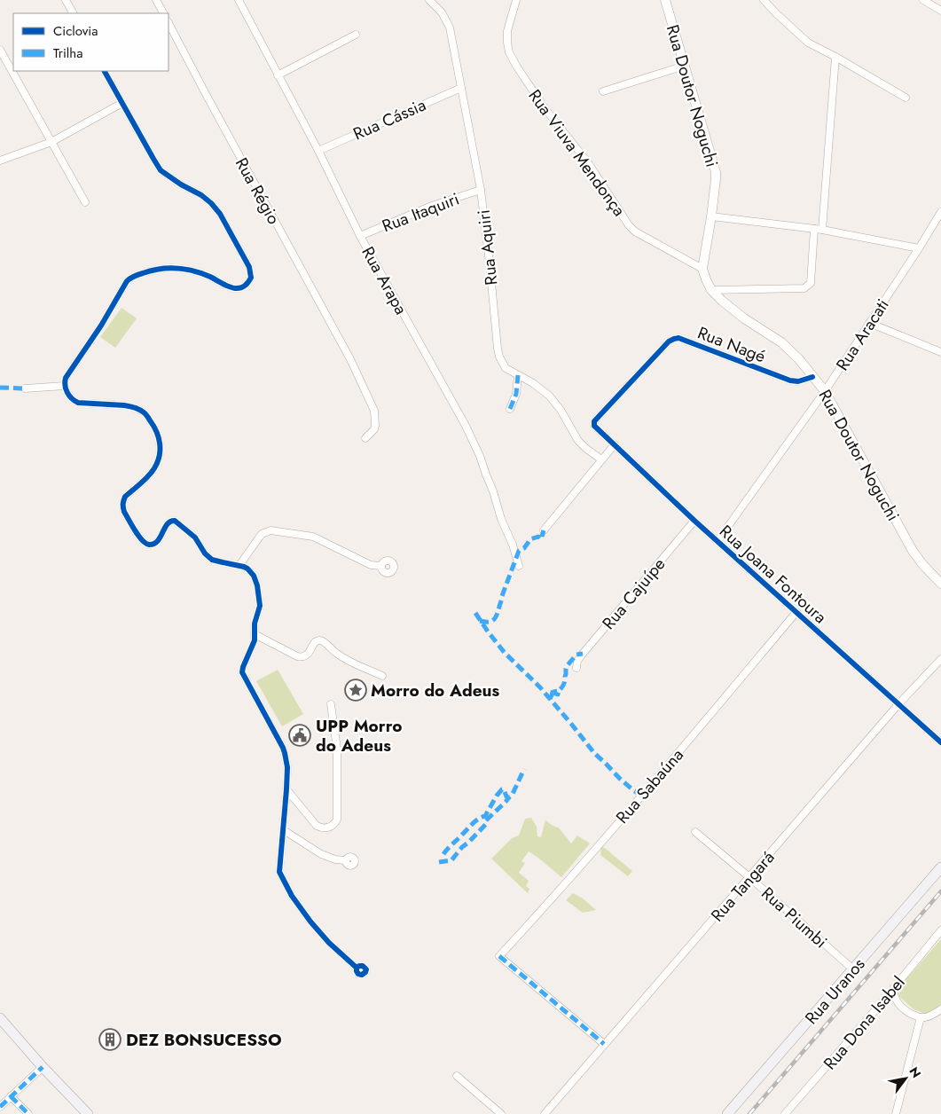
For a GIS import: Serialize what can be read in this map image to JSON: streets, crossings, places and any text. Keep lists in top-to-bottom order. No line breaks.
{"streets":{"main road":["Rua Uranos"],"street":["Rua Doutor Noguchi","Rua Cássia","Rua Viuva Mendonça","Rua Régio","Rua Itaquiri","Rua Aquiri","Rua Arapa","Rua Aracati","Rua Nagé","Rua Joana Fontoura","Rua Cajuípe","Rua Sabaúna","Rua Tangará","Rua Piumbi","Rua Dona Isabel"]},"crossings":[["Rua Doutor Noguchi","Rua Viuva Mendonça"],["Rua Doutor Noguchi","Rua Aracati"],["Rua Doutor Noguchi","Rua Nagé"],["Rua Cássia","Rua Aquiri"],["Rua Cássia","Rua Arapa"],["Rua Itaquiri","Rua Aquiri"],["Rua Itaquiri","Rua Arapa"],["Rua Aracati","Rua Joana Fontoura"],["Rua Nagé","Rua Joana Fontoura"],["Rua Joana Fontoura","Rua Cajuípe"],["Rua Joana Fontoura","Rua Sabaúna"],["Rua Joana Fontoura","Rua Tangará"],["Rua Sabaúna","Rua Tangará"],["Rua Tangará","Rua Piumbi"],["Rua Piumbi","Rua Uranos"]],"places":{"place":["Morro do Adeus"],"public building":["UPP Morro do Adeus"],"building":["DEZ BONSUCESSO"]},"legend":["Ciclovia","Trilha"],"north":"top right"}
